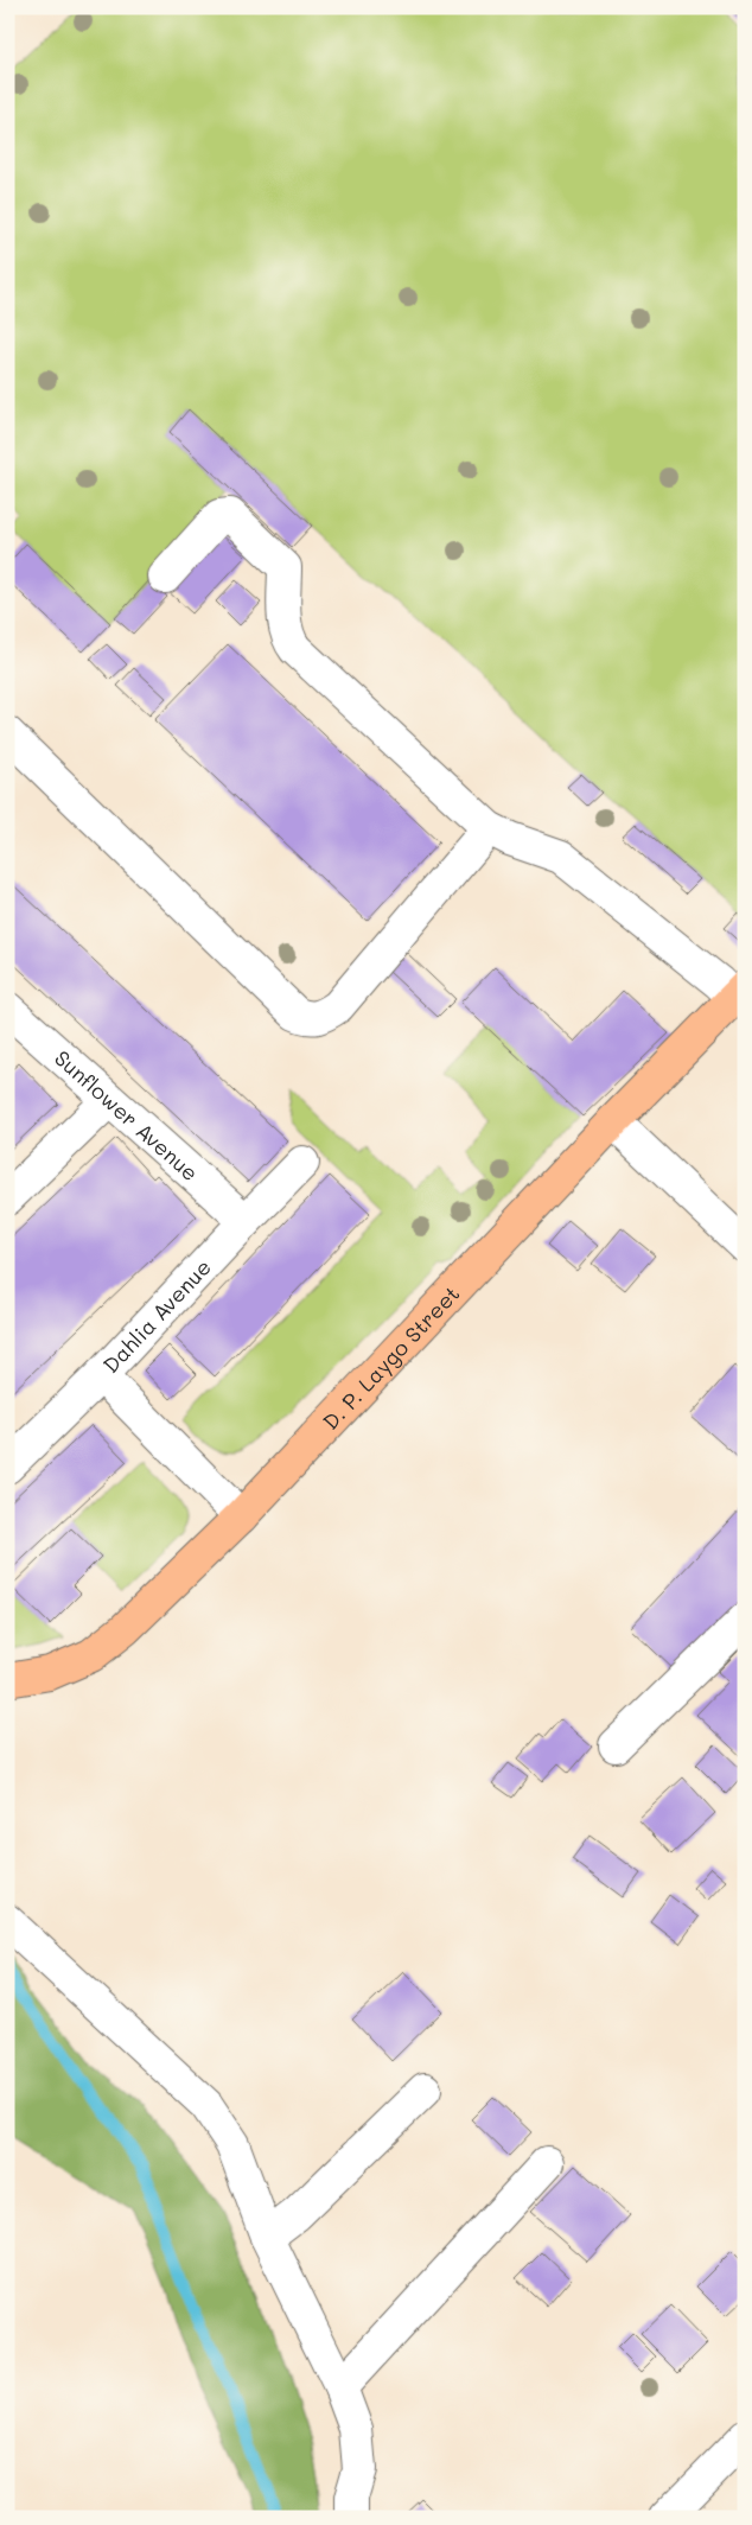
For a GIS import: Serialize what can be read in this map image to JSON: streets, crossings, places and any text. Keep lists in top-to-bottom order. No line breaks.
{"streets":{"main road":["D. P. Laygo Street"],"street":["Sunflower Avenue","Dahlia Avenue"]},"crossings":[["Sunflower Avenue","Dahlia Avenue"]]}
